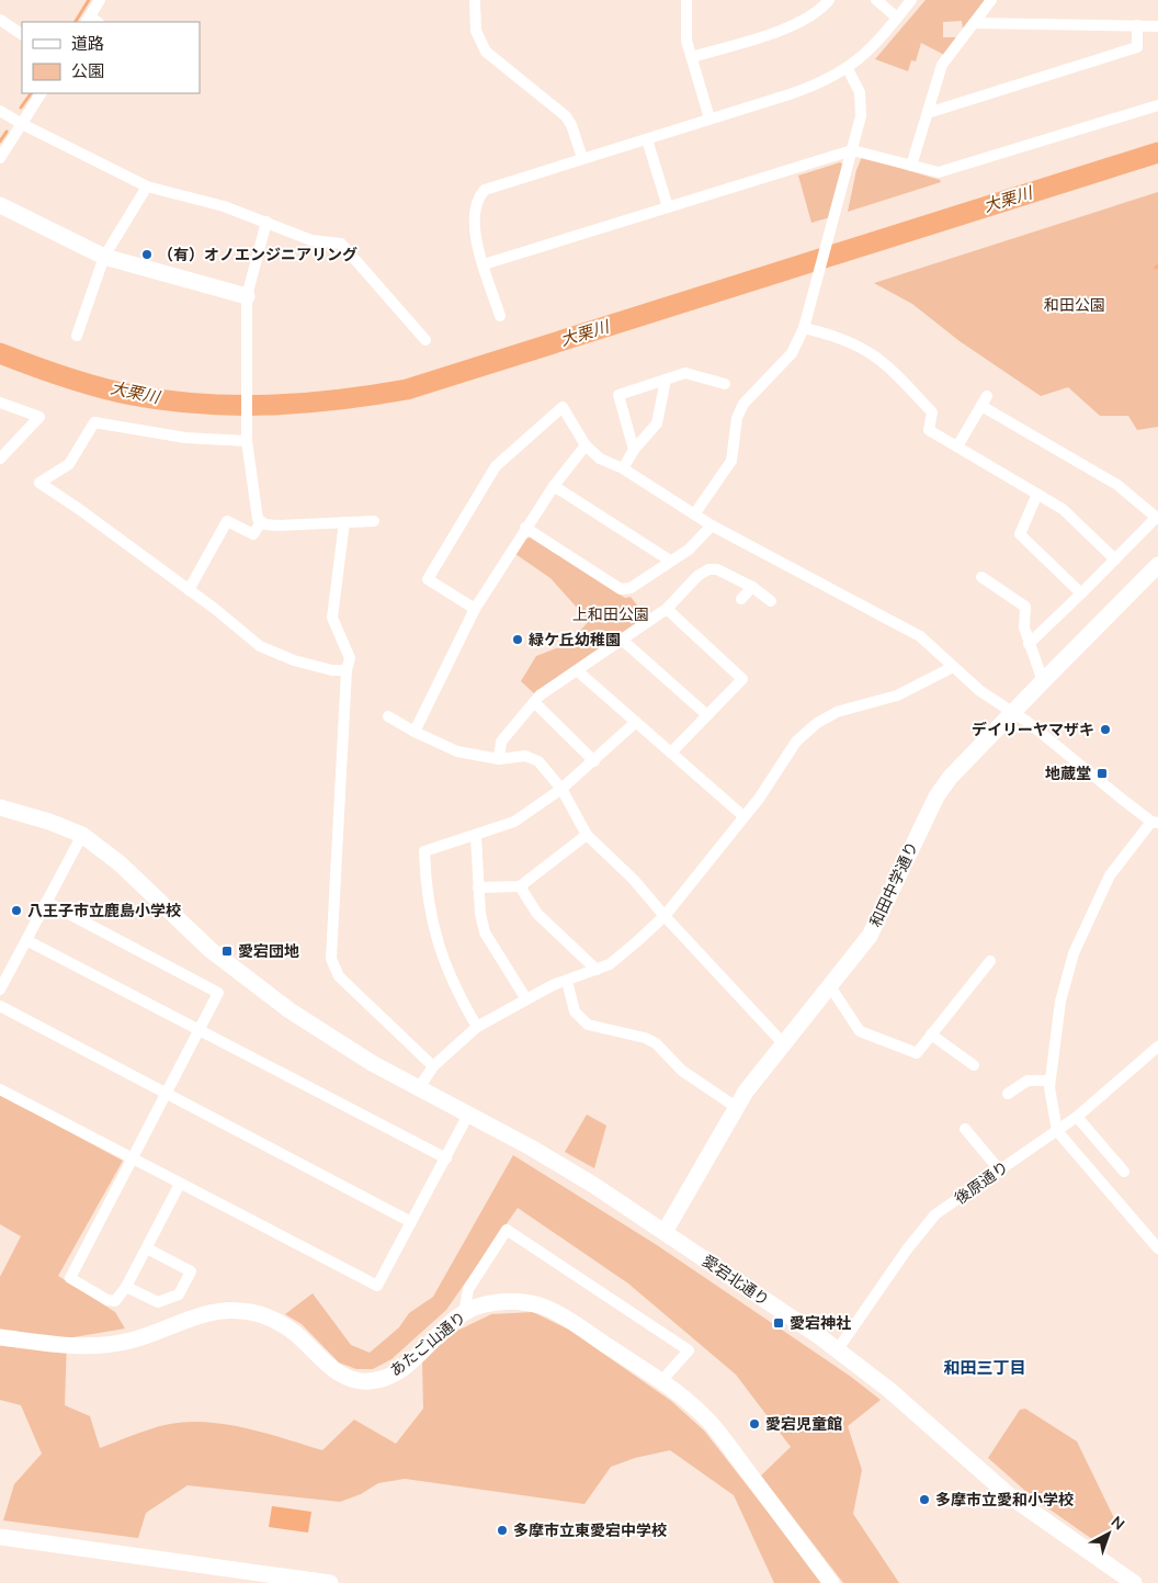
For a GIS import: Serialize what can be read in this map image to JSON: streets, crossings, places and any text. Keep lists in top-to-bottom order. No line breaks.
{"streets":{"street":["和田中学通り","後原通り","愛宕北通り","あたご山通り"]},"crossings":[["和田中学通り","愛宕北通り"],["後原通り","愛宕北通り"]],"districts":["和田三丁目"],"water":["大栗川"],"parks":["和田公園","上和田公園"],"places":{"other":["（有）オノエンジニアリング","緑ケ丘幼稚園","デイリーヤマザキ","八王子市立鹿島小学校","愛宕児童館","多摩市立愛和小学校","多摩市立東愛宕中学校"],"transit":["地蔵堂","愛宕団地","愛宕神社"]},"legend":["道路","公園"],"north":"top right"}
